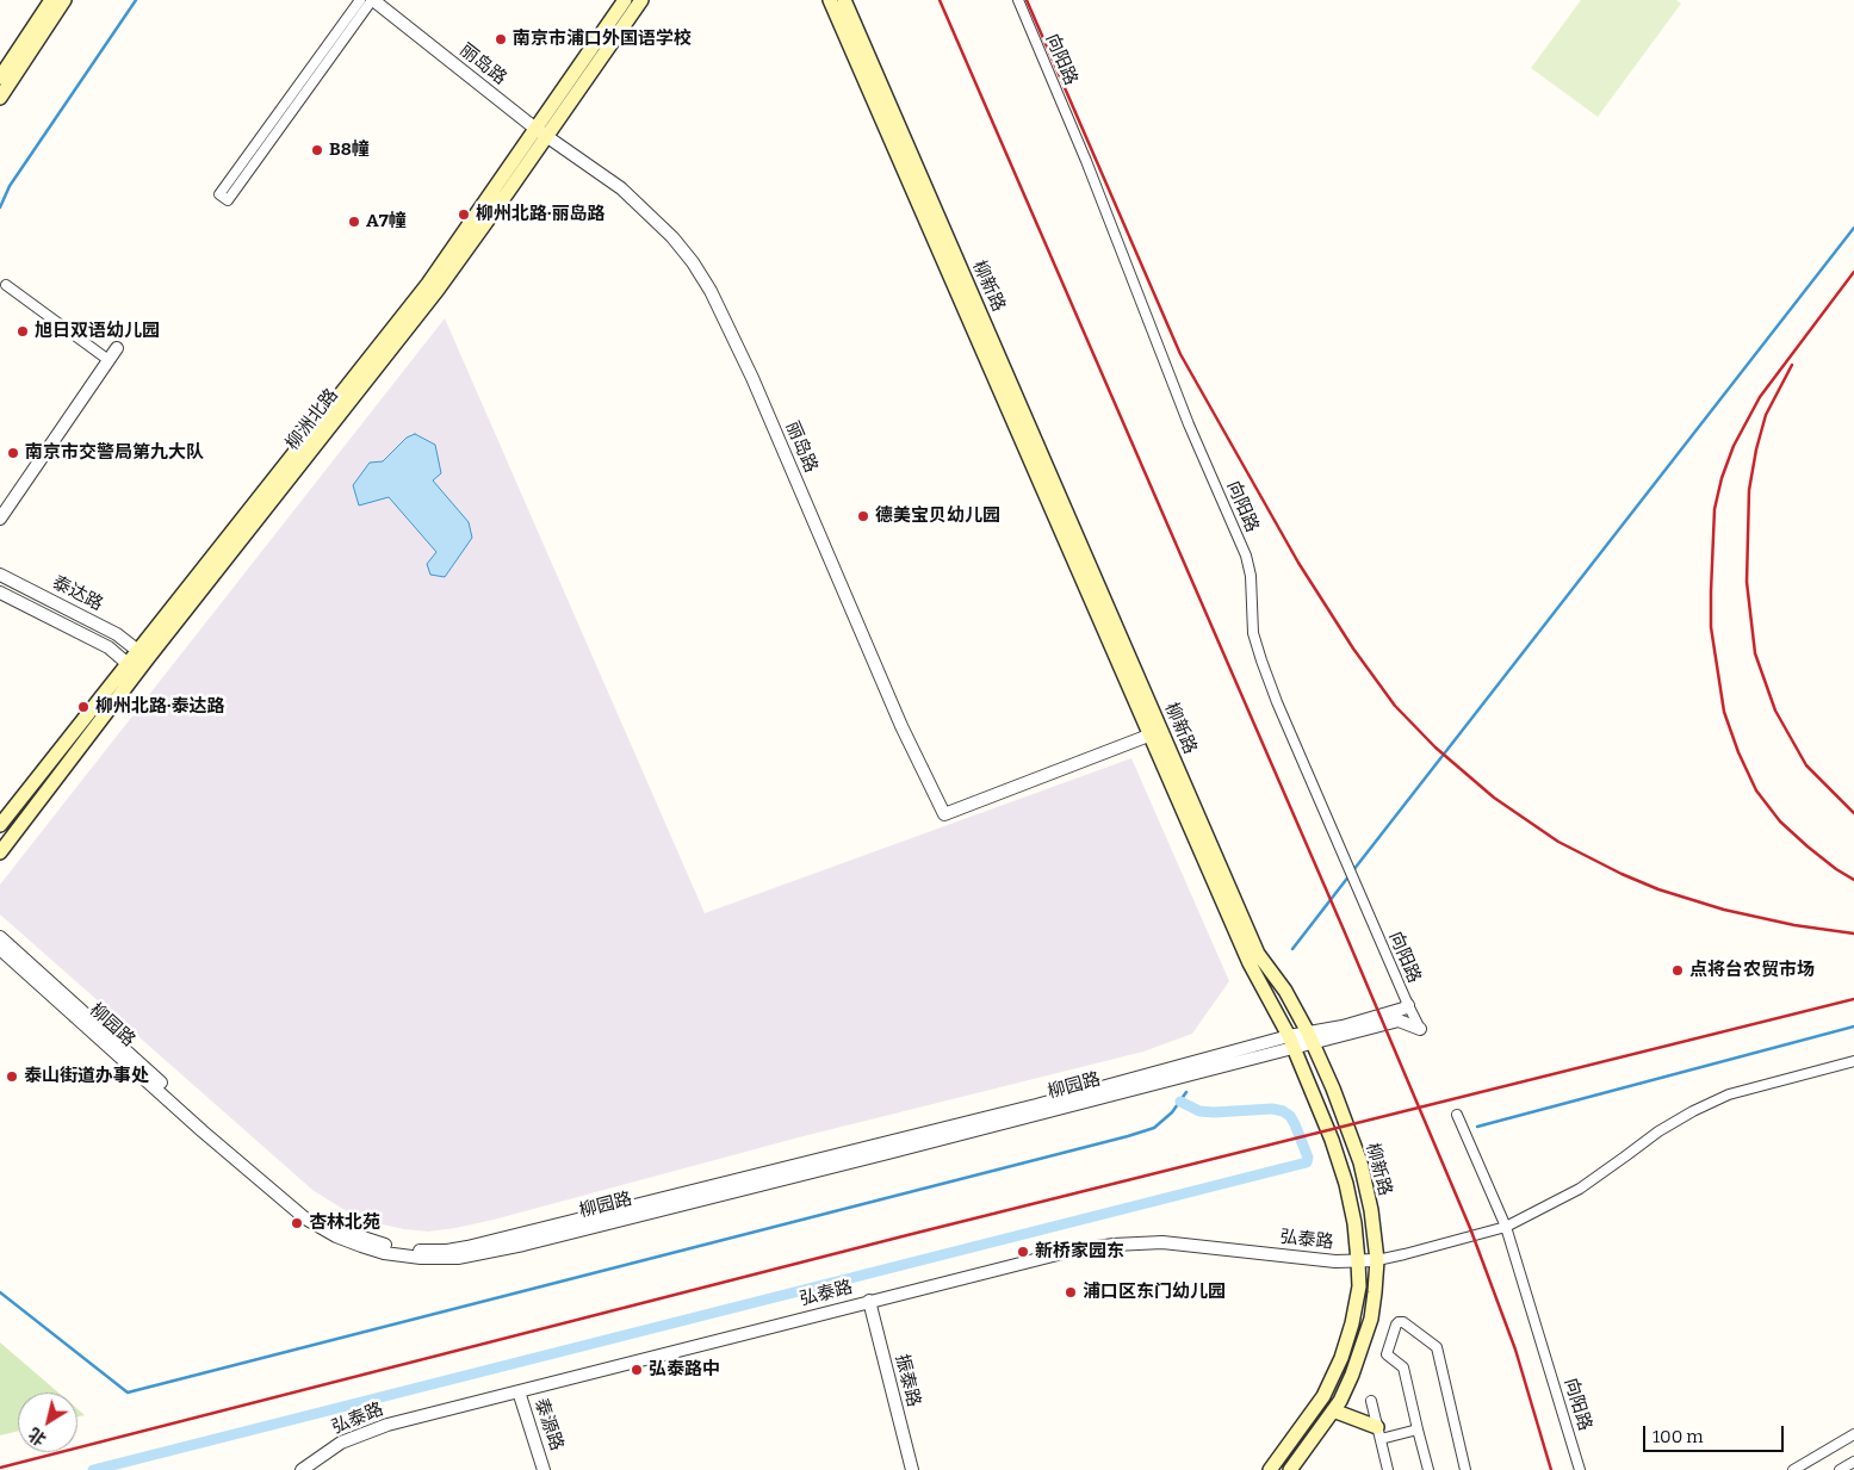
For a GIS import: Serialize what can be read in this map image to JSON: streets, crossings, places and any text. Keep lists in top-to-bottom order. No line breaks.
{"streets":{"main road":["柳新路","柳洲北路"],"street":["向阳路","丽岛路","泰达路","柳园路","弘泰路","振泰路","泰源路"]},"crossings":[["丽岛路","柳新路"],["丽岛路","柳洲北路"],["柳新路","柳园路"],["柳新路","弘泰路"],["柳洲北路","泰达路"],["弘泰路","振泰路"],["弘泰路","泰源路"]],"places":["南京市浦口外国语学校","B8幢","柳州北路·丽岛路","A7幢","旭日双语幼儿园","南京市交警局第九大队","德美宝贝幼儿园","柳州北路·泰达路","点将台农贸市场","泰山街道办事处","杏林北苑","新桥家园东","浦口区东门幼儿园","弘泰路中"],"scale_bar":"100 m","north":"bottom left"}
